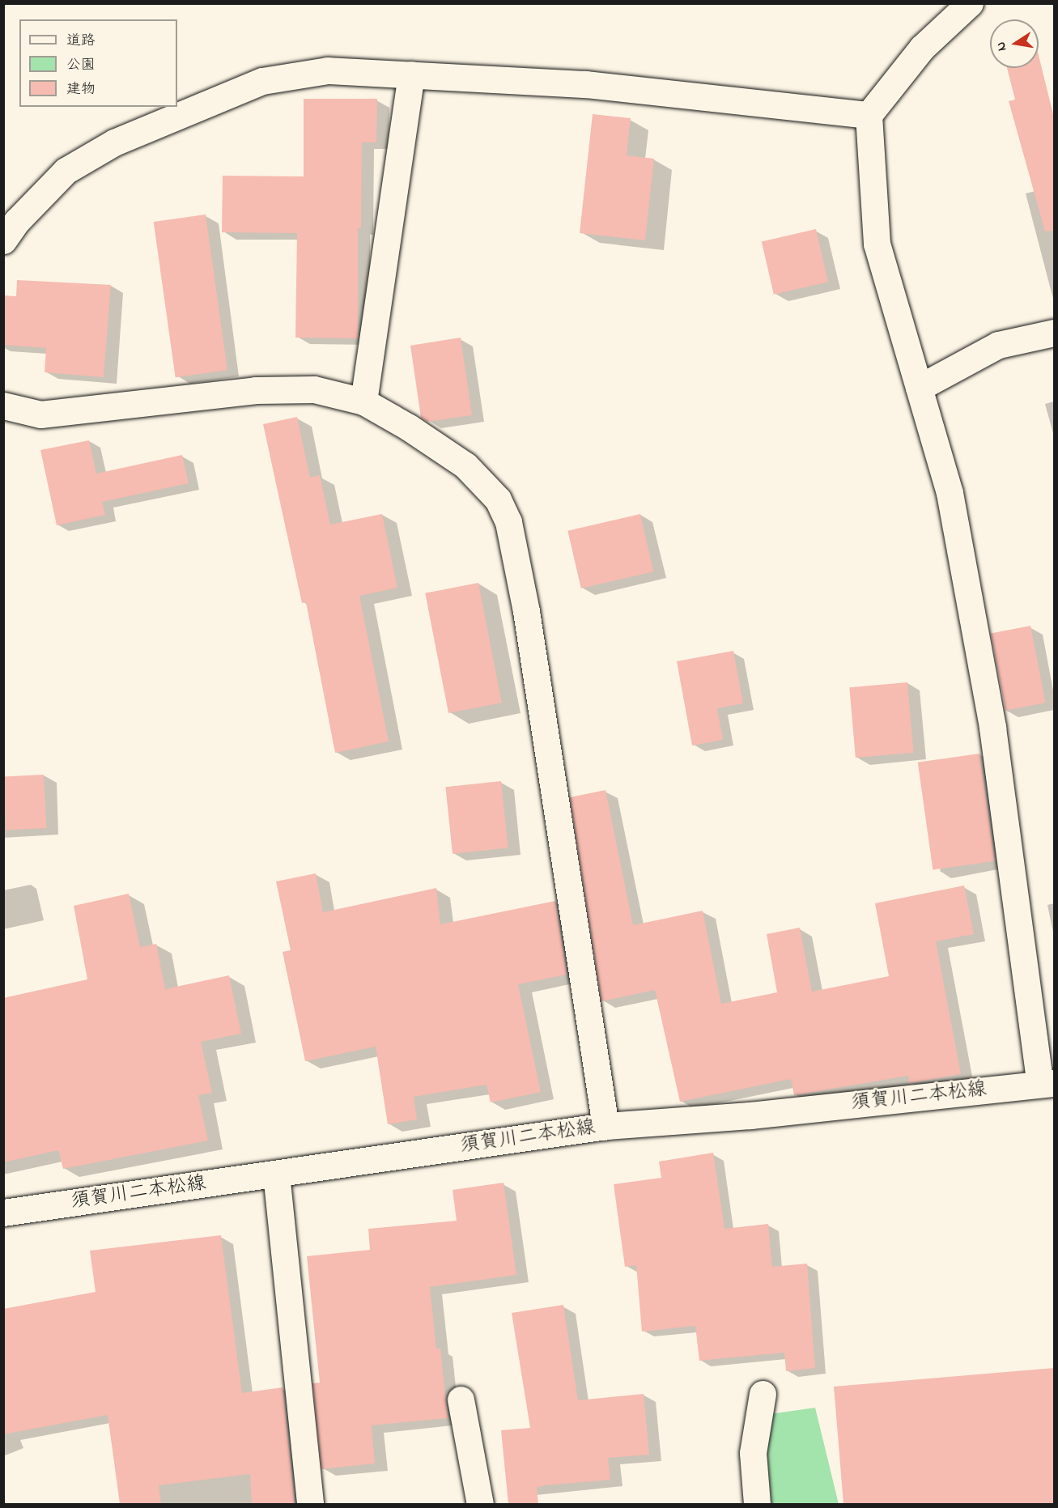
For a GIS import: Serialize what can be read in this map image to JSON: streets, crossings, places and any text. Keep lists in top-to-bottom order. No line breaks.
{"streets":{"street":["須賀川二本松線"]},"legend":["道路","公園","建物"],"north":"left"}
